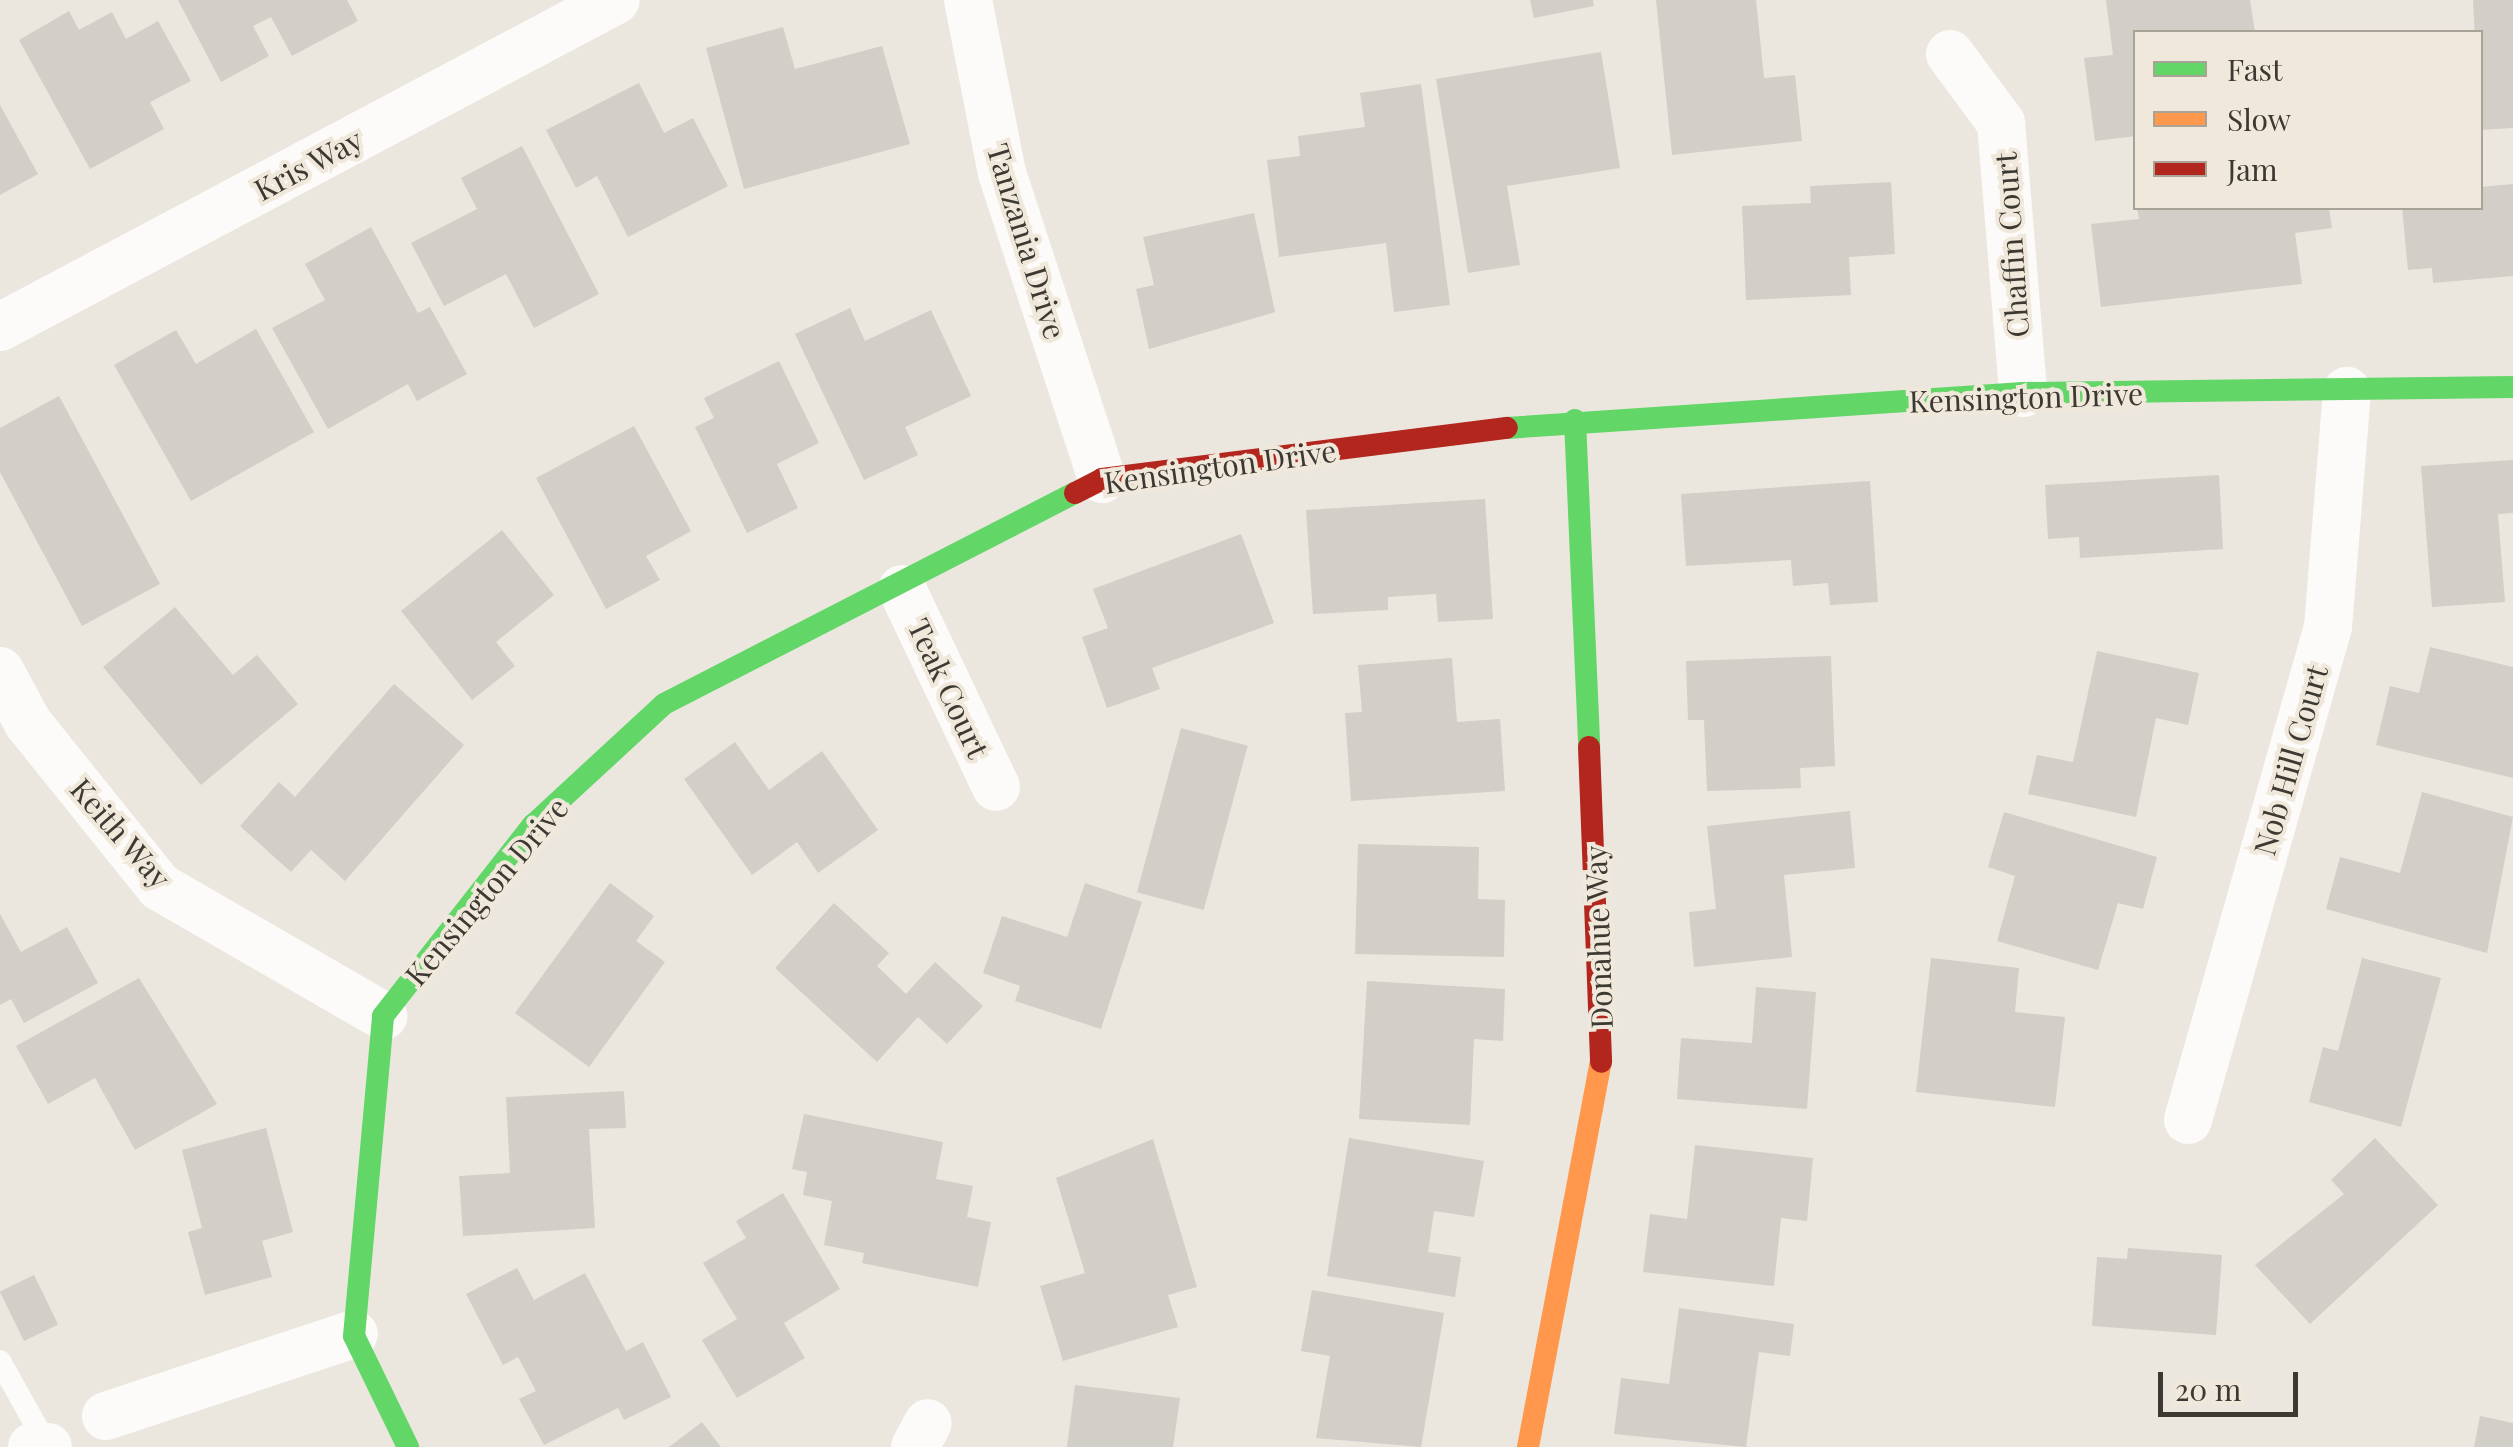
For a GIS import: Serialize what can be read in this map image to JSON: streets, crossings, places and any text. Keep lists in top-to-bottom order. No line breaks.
{"streets":{"street":["Kris Way","Tanzania Drive","Chaffin Court","Kensington Drive","Teak Court","Nob Hill Court","Keith Way","Donahue Way"]},"crossings":[["Tanzania Drive","Kensington Drive"],["Chaffin Court","Kensington Drive"],["Kensington Drive","Teak Court"],["Kensington Drive","Nob Hill Court"],["Kensington Drive","Keith Way"],["Kensington Drive","Donahue Way"]],"legend":["Fast","Slow","Jam"],"scale_bar":"20 m"}
